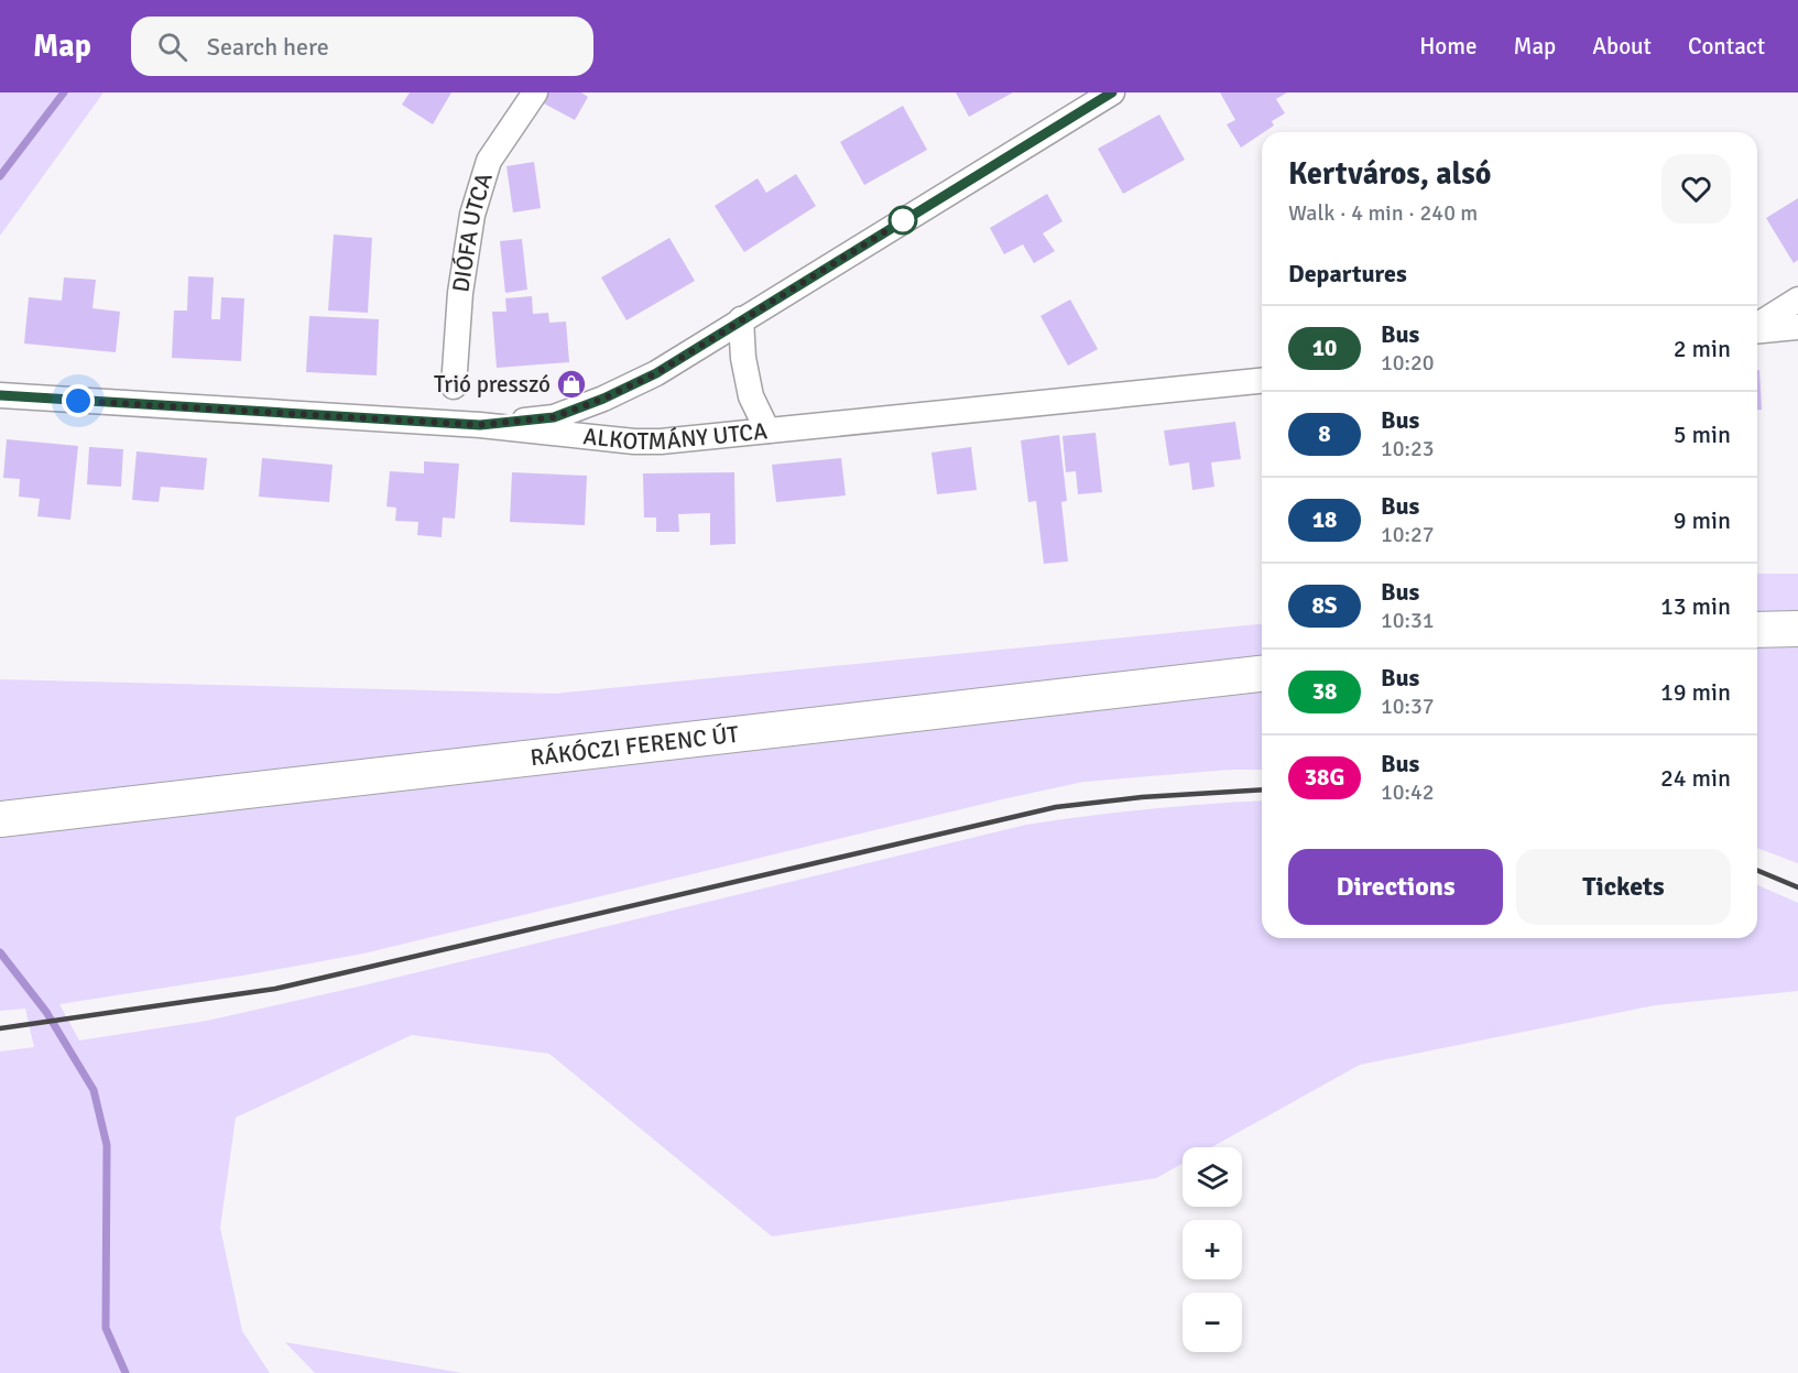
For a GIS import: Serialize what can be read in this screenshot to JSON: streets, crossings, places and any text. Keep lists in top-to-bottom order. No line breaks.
{"streets":{"main road":["RÁKÓCZI FERENC ÚT"],"street":["DIÓFA UTCA","ALKOTMÁNY UTCA"]},"places":{"shop":["Trió presszó"]},"lines":["bus line 10"],"page":{"header":"Map","search":"Search here","nav":["Home","Map","About","Contact"],"heading":[["Kertváros, alsó","Walk · 4 min · 240 m"],"Departures"],"list":[{"mark":"10","name":"Bus","note":"10:20","value":"2 min"},{"mark":"8","name":"Bus","note":"10:23","value":"5 min"},{"mark":"18","name":"Bus","note":"10:27","value":"9 min"},{"mark":"8S","name":"Bus","note":"10:31","value":"13 min"},{"mark":"38","name":"Bus","note":"10:37","value":"19 min"},{"mark":"38G","name":"Bus","note":"10:42","value":"24 min"}],"buttons":["Directions","Tickets"],"map_buttons":["+","−"]}}
